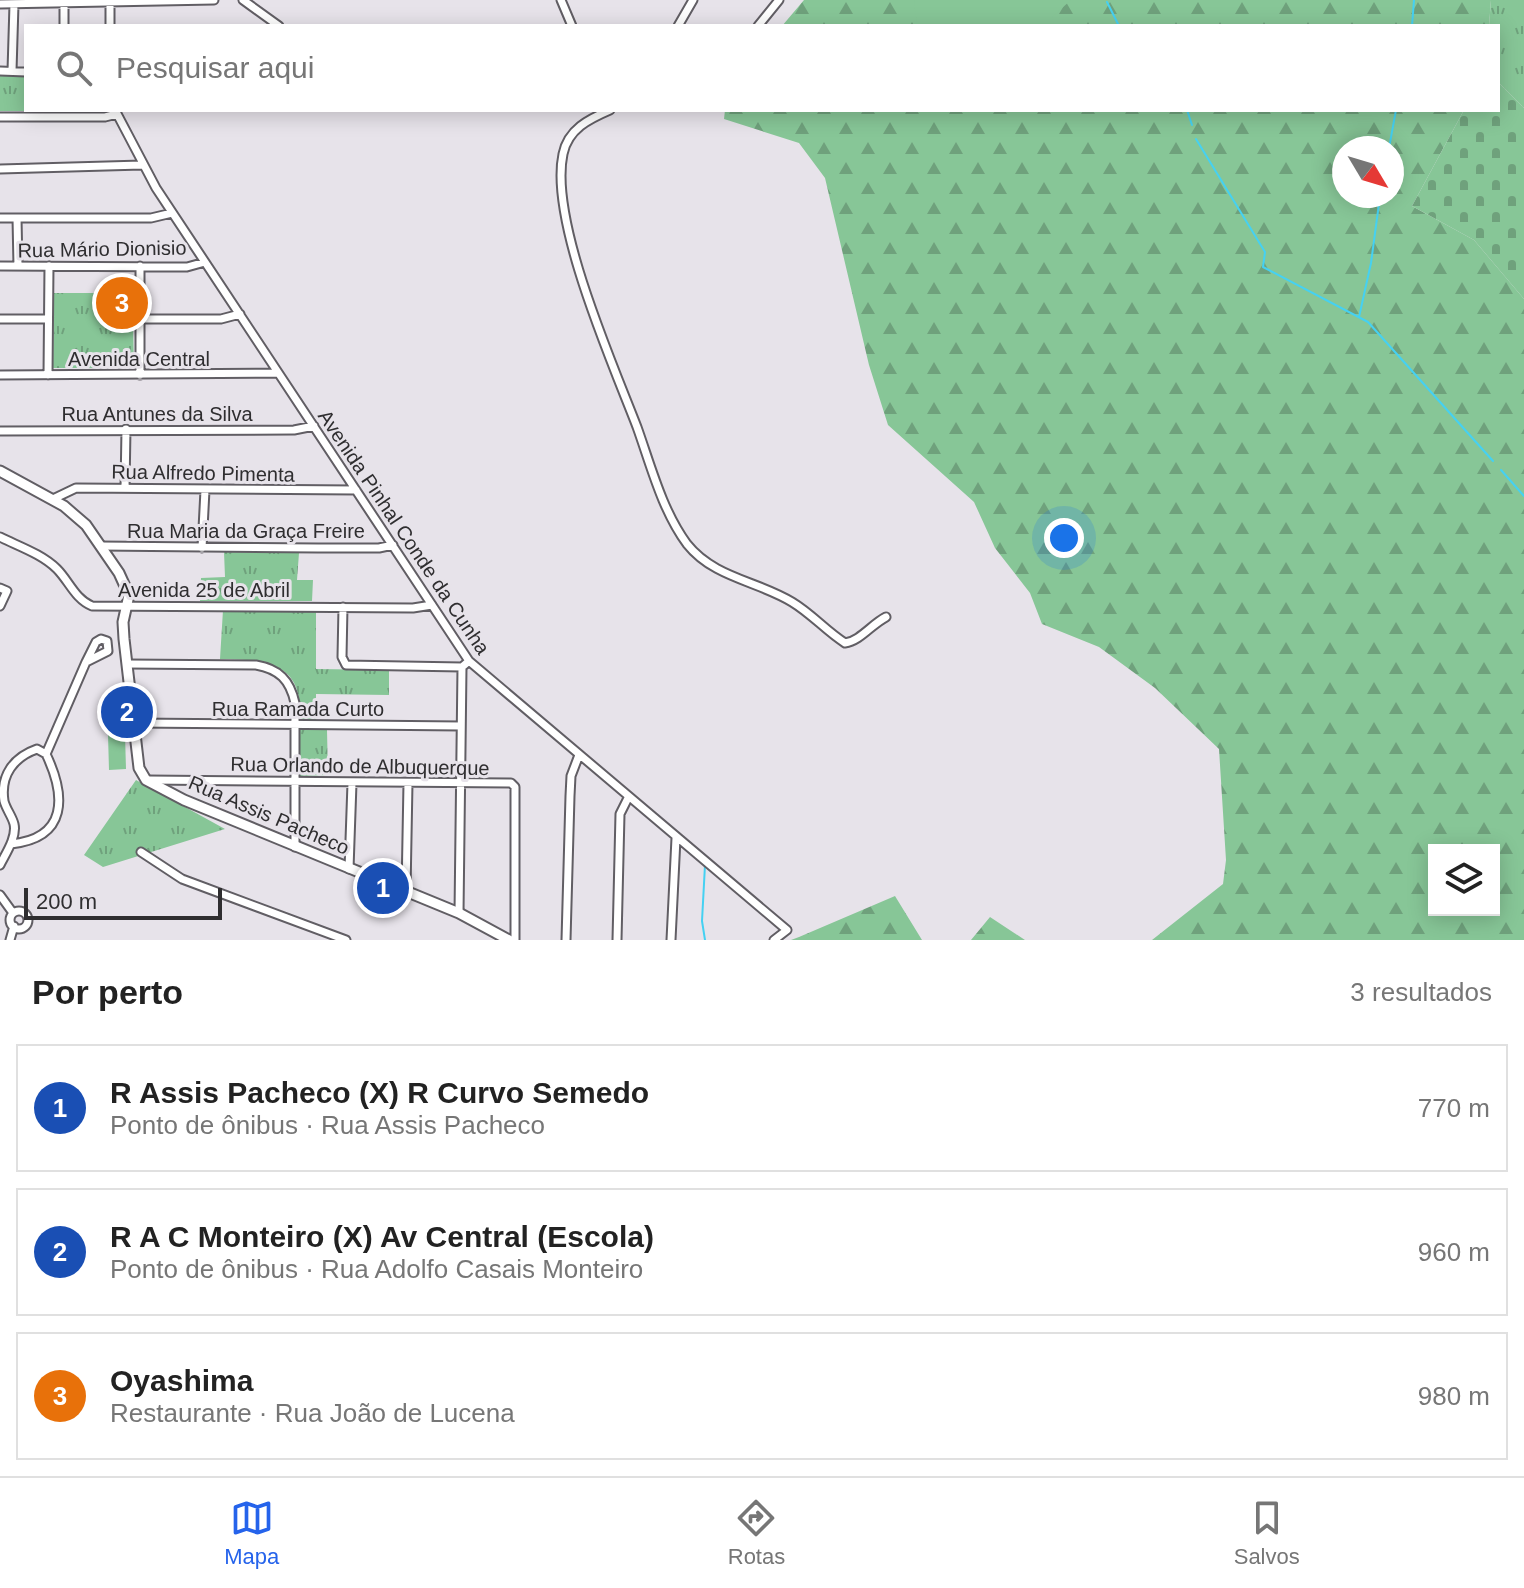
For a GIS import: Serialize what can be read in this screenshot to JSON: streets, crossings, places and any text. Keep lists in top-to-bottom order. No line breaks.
{"streets":{"street":["Rua Mário Dionisio","Avenida Central","Rua Antunes da Silva","Rua Alfredo Pimenta","Rua Maria da Graça Freire","Avenida Pinhal Conde da Cunha","Avenida 25 de Abril","Rua Ramada Curto","Rua Orlando de Albuquerque","Rua Assis Pacheco"]},"crossings":[["Rua Mário Dionisio","Avenida Pinhal Conde da Cunha"],["Avenida Central","Avenida Pinhal Conde da Cunha"],["Rua Antunes da Silva","Avenida Pinhal Conde da Cunha"],["Rua Alfredo Pimenta","Avenida Pinhal Conde da Cunha"],["Rua Maria da Graça Freire","Avenida Pinhal Conde da Cunha"],["Avenida Pinhal Conde da Cunha","Avenida 25 de Abril"],["Rua Orlando de Albuquerque","Rua Assis Pacheco"]],"scale_bar":"200 m","north":"bottom right","page":{"search":"Pesquisar aqui","pins":["3","2","1"],"scale":"200 m","heading":["Por perto","3 resultados"],"list":[{"mark":"1","name":"R Assis Pacheco (X) R Curvo Semedo","note":"Ponto de ônibus · Rua Assis Pacheco","value":"770 m"},{"mark":"2","name":"R A C Monteiro (X) Av Central (Escola)","note":"Ponto de ônibus · Rua Adolfo Casais Monteiro","value":"960 m"},{"mark":"3","name":"Oyashima","note":"Restaurante · Rua João de Lucena","value":"980 m"}],"nav":["Mapa","Rotas","Salvos"]}}
